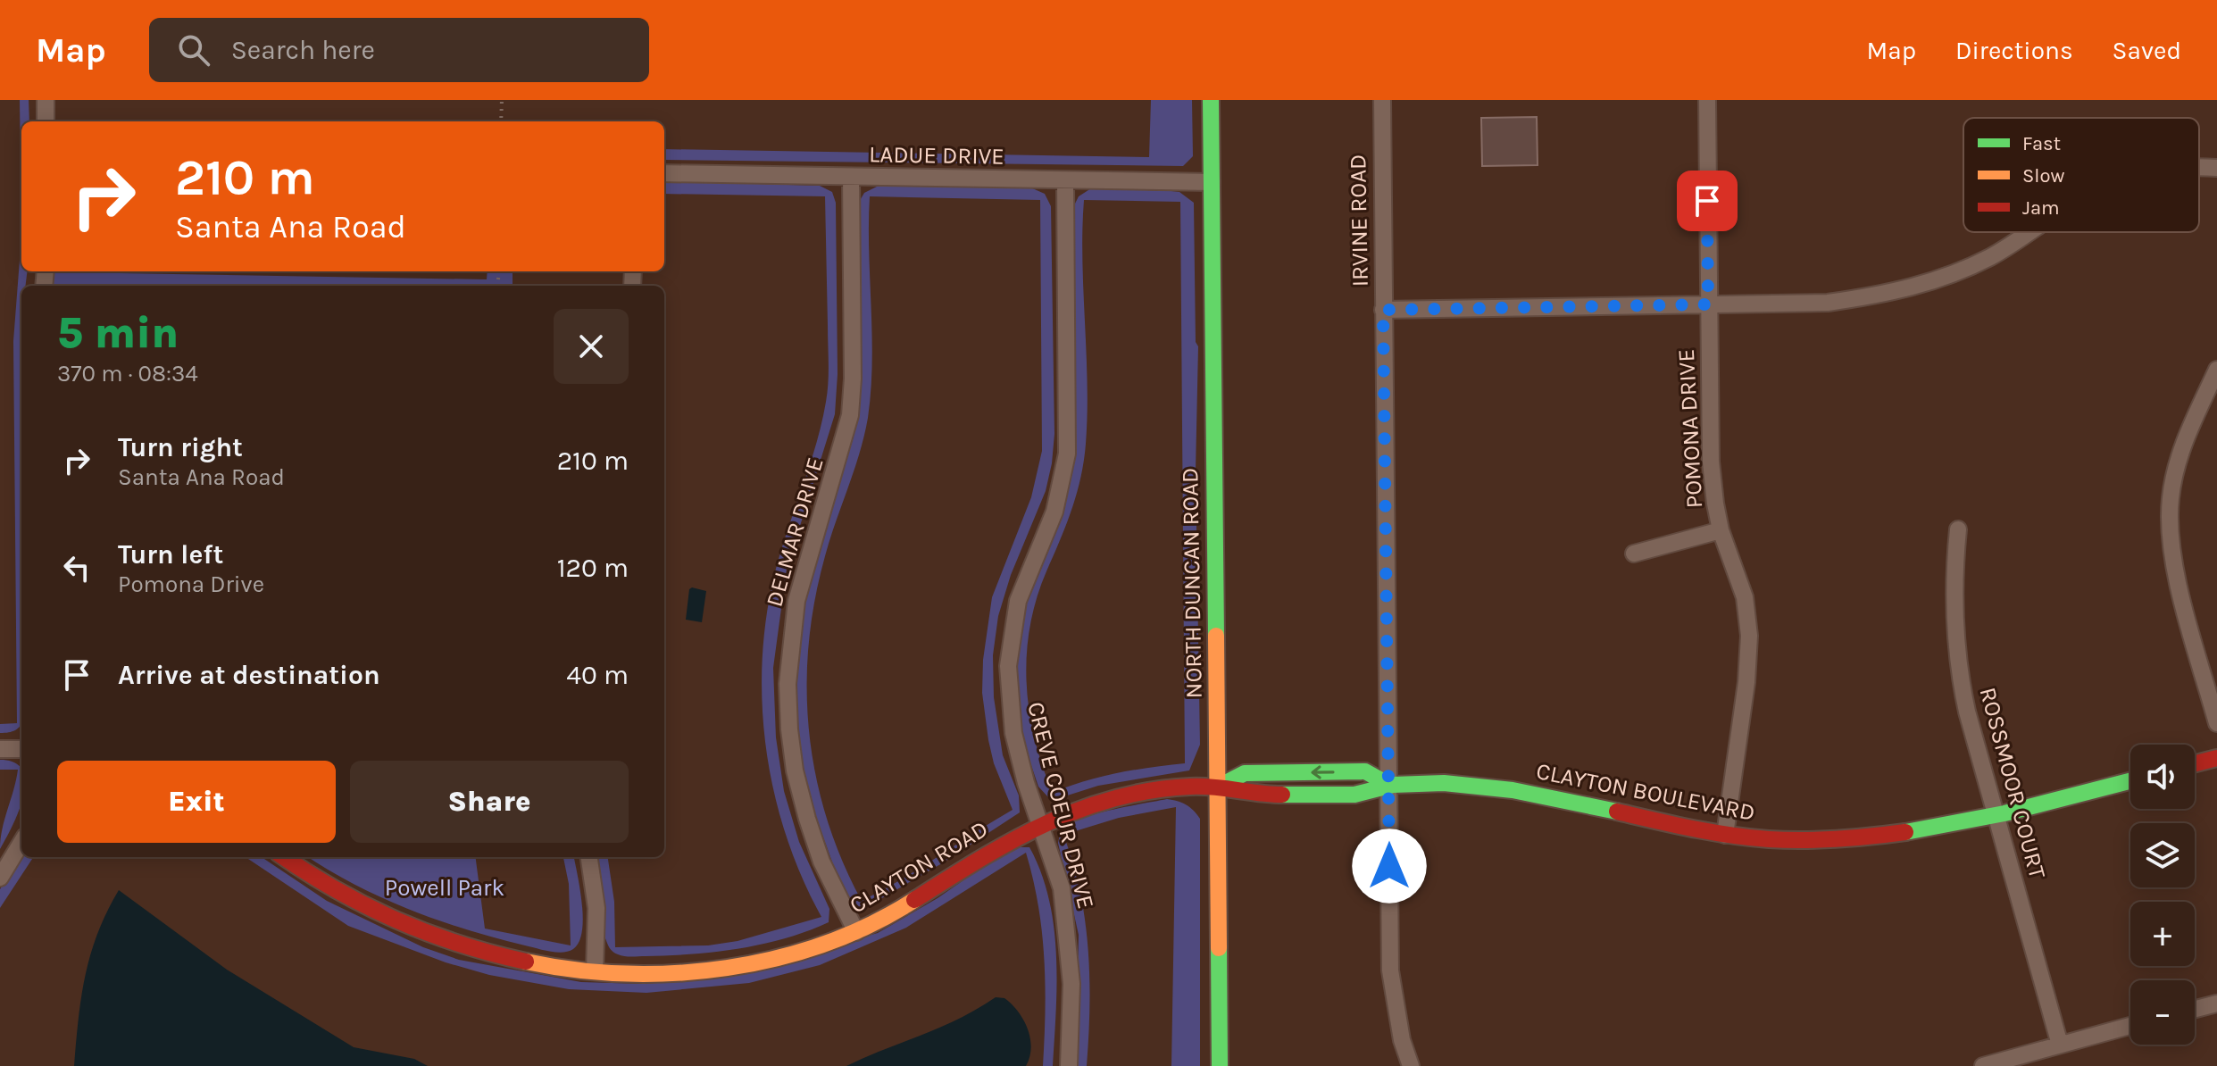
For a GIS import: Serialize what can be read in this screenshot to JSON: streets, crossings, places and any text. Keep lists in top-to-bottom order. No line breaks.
{"streets":{"street":["LADUE DRIVE","IRVINE ROAD","POMONA DRIVE","DELMAR DRIVE","NORTH DUNCAN ROAD","ROSSMOOR COURT","CLAYTON BOULEVARD","CREVE COEUR DRIVE","CLAYTON ROAD"]},"crossings":[["LADUE DRIVE","DELMAR DRIVE"],["LADUE DRIVE","NORTH DUNCAN ROAD"],["LADUE DRIVE","CREVE COEUR DRIVE"],["IRVINE ROAD","CLAYTON BOULEVARD"],["POMONA DRIVE","CLAYTON BOULEVARD"],["DELMAR DRIVE","CLAYTON ROAD"],["NORTH DUNCAN ROAD","CLAYTON BOULEVARD"],["NORTH DUNCAN ROAD","CLAYTON ROAD"],["ROSSMOOR COURT","CLAYTON BOULEVARD"],["CLAYTON BOULEVARD","CLAYTON ROAD"],["CREVE COEUR DRIVE","CLAYTON ROAD"]],"parks":["Powell Park"],"legend":["Fast","Slow","Jam"],"page":{"header":"Map","search":"Search here","nav":["Map","Directions","Saved"],"turn":["210 m","Santa Ana Road"],"heading":["5 min","370 m · 08:34"],"list":[{"name":"Turn right","note":"Santa Ana Road","value":"210 m"},{"name":"Turn left","note":"Pomona Drive","value":"120 m"},{"name":"Arrive at destination","value":"40 m"}],"map_buttons":["+","−"],"buttons":["Exit","Share"]}}
